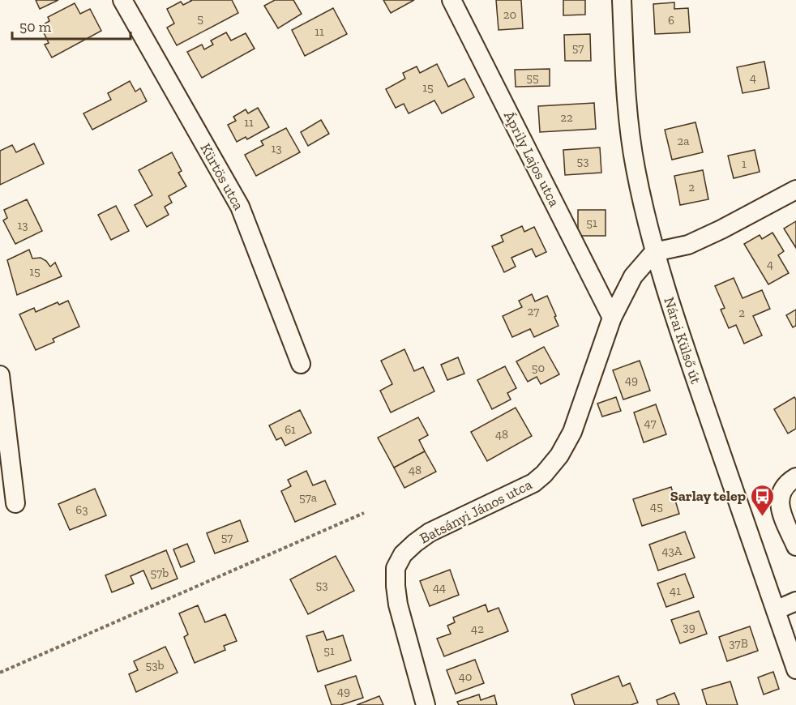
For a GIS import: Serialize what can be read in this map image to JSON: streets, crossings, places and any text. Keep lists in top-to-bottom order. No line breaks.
{"streets":{"street":["Áprily Lajos utca","Kürtös utca","Nárai Külső út","Batsányi János utca"]},"crossings":[["Áprily Lajos utca","Batsányi János utca"],["Nárai Külső út","Batsányi János utca"]],"places":{"bus stop":["Sarlay telep"]},"house_numbers":["20","5","6","11","57","55","4","15","22","11","2a","13","53","1","2","51","13","4","15","27","2","50","49","47","61","48","48","57a","45","63","57","43A","57b","53","44","41","39","42","37B","51","53b","40","49"],"scale_bar":"50 m"}
